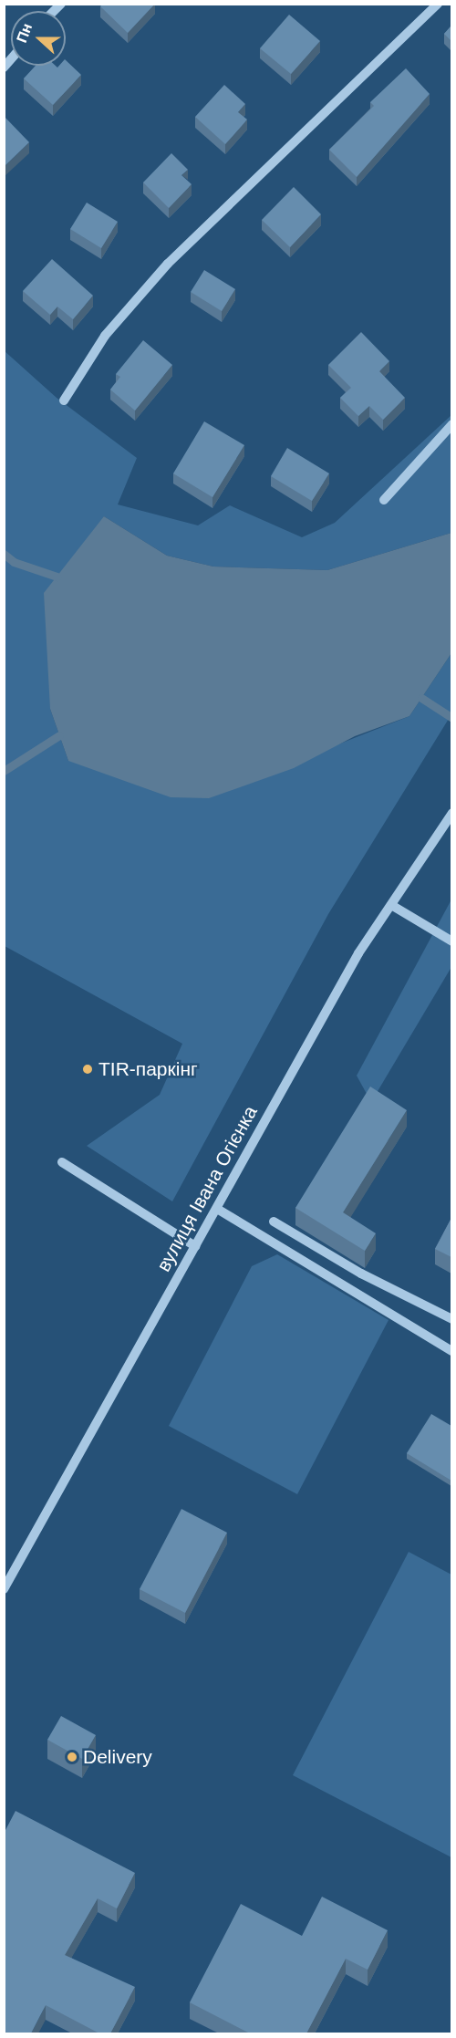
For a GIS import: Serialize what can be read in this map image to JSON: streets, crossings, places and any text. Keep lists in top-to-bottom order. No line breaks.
{"streets":{"street":["вулиця Івана Огієнка"]},"places":["TIR-паркінг","Delivery"],"north":"left"}
